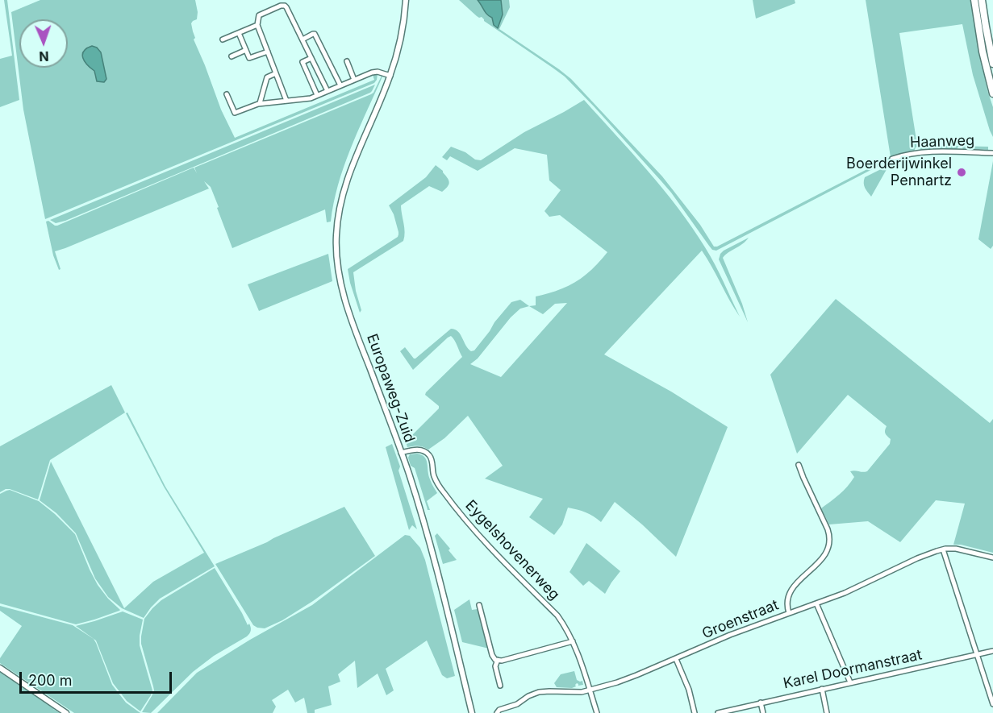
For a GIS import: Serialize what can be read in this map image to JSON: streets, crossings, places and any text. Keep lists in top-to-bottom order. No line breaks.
{"streets":{"street":["Haanweg","Europaweg-Zuid","Eygelshovenerweg","Groenstraat","Karel Doormanstraat"]},"crossings":[["Europaweg-Zuid","Eygelshovenerweg"],["Eygelshovenerweg","Groenstraat"]],"places":["Boerderijwinkel Pennartz"],"scale_bar":"200 m","north":"bottom"}
